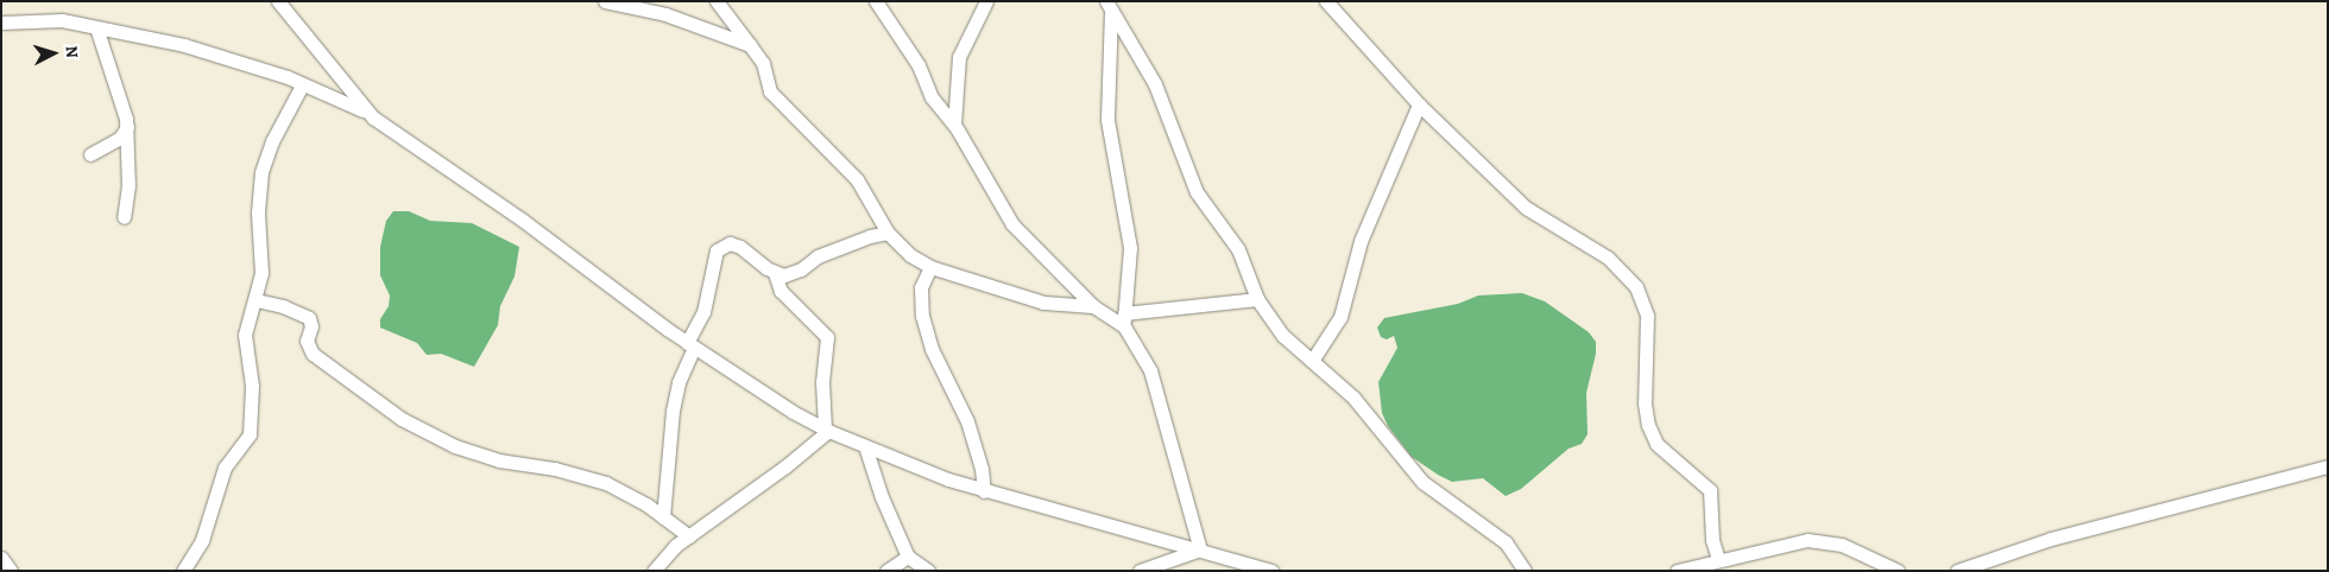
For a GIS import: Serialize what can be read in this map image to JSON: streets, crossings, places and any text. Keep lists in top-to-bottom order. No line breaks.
{"north":"right"}
